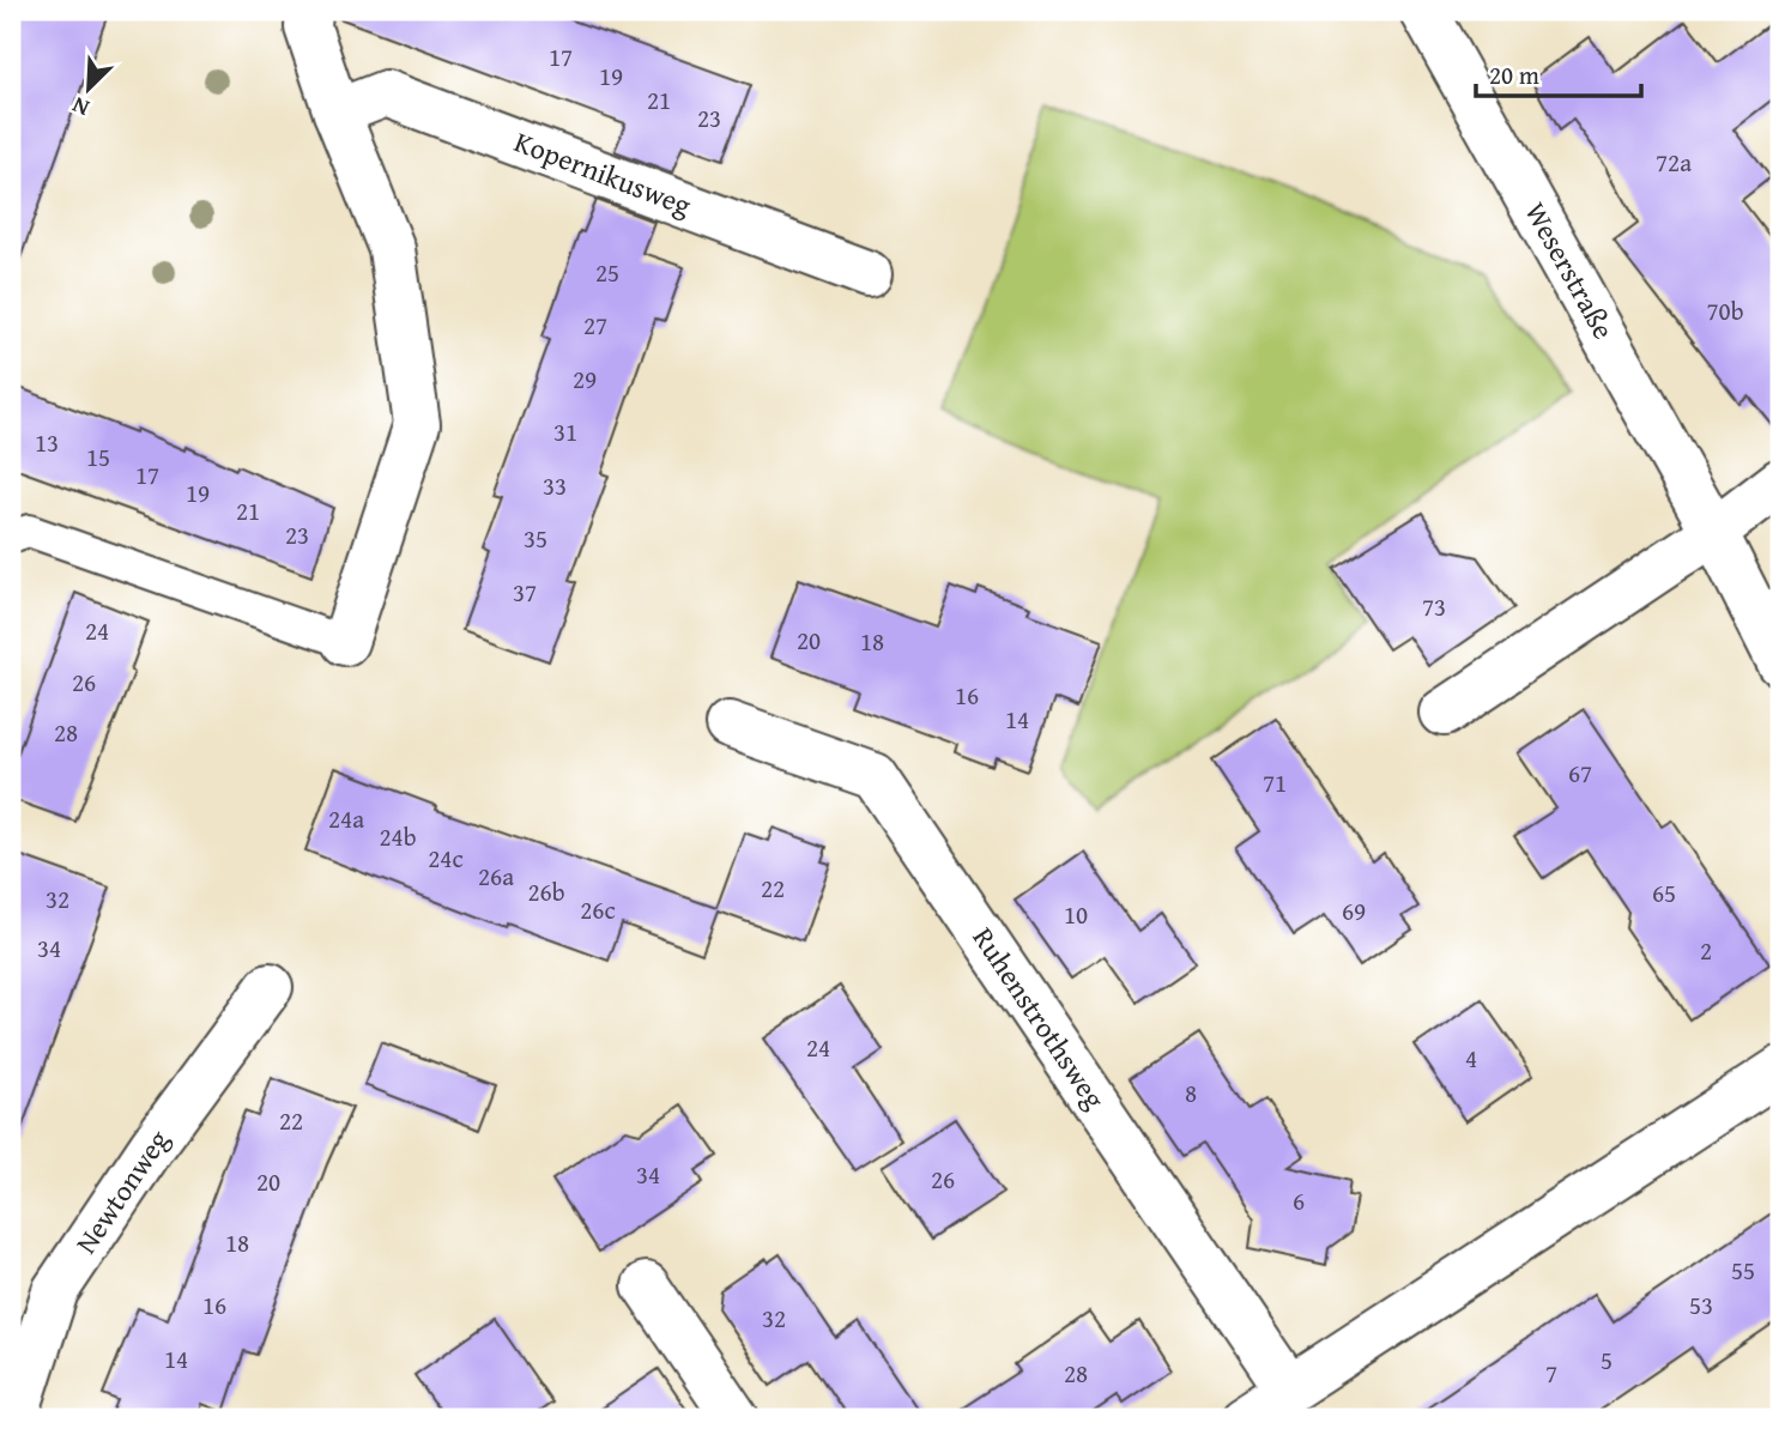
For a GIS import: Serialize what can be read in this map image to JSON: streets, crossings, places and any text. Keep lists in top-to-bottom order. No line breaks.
{"streets":{"street":["Kopernikusweg","Weserstraße","Ruhenstrothsweg","Newtonweg"]},"house_numbers":["17","19","21","23","72a","25","70b","27","29","31","13","15","17","33","19","21","23","35","37","73","24","20","18","26","16","14","28","67","71","24a","24b","24c","26a","22","26b","65","32","26c","69","10","34","2","24","4","8","22","34","26","20","6","18","55","16","53","32","14","5","28","7"],"scale_bar":"20 m","north":"bottom left"}
